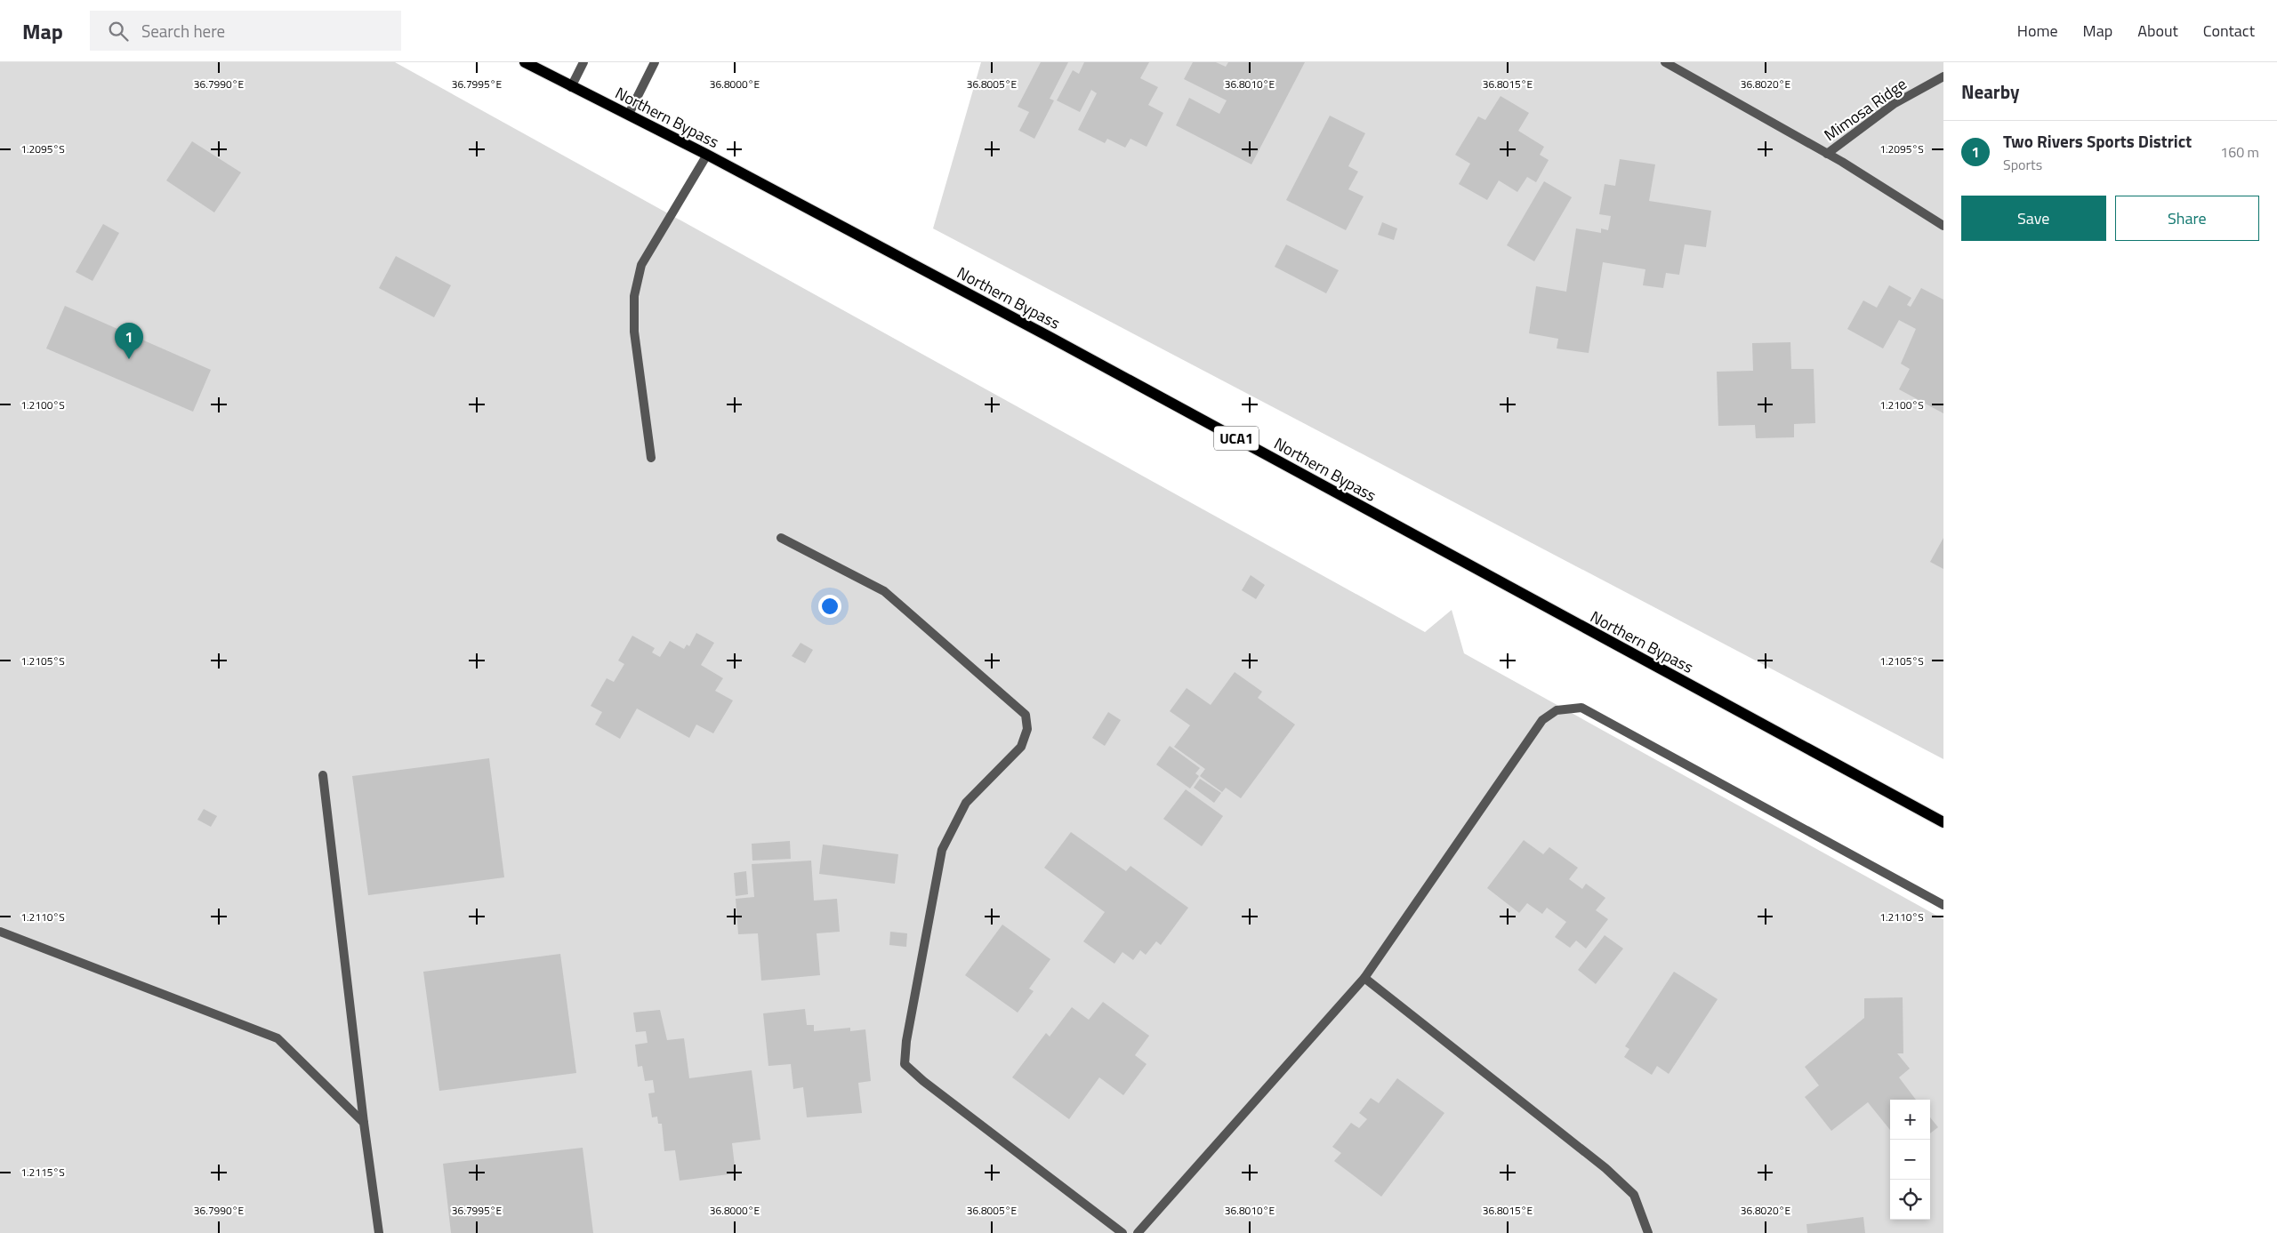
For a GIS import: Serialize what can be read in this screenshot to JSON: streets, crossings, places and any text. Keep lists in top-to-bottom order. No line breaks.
{"streets":{"main road":["Northern Bypass","UCA1"],"street":["Mimosa Ridge"]},"page":{"header":"Map","search":"Search here","nav":["Home","Map","About","Contact"],"heading":"Nearby","list":[{"mark":"1","name":"Two Rivers Sports District","note":"Sports","value":"160 m"}],"buttons":["Save","Share"],"pins":"1","map_buttons":["+","−"]},"coordinates":["36.7990°E","36.7995°E","36.8000°E","36.8005°E","36.8010°E","36.8015°E","36.8020°E","1.2095°S","1.2100°S","1.2105°S","1.2110°S","1.2115°S"]}
